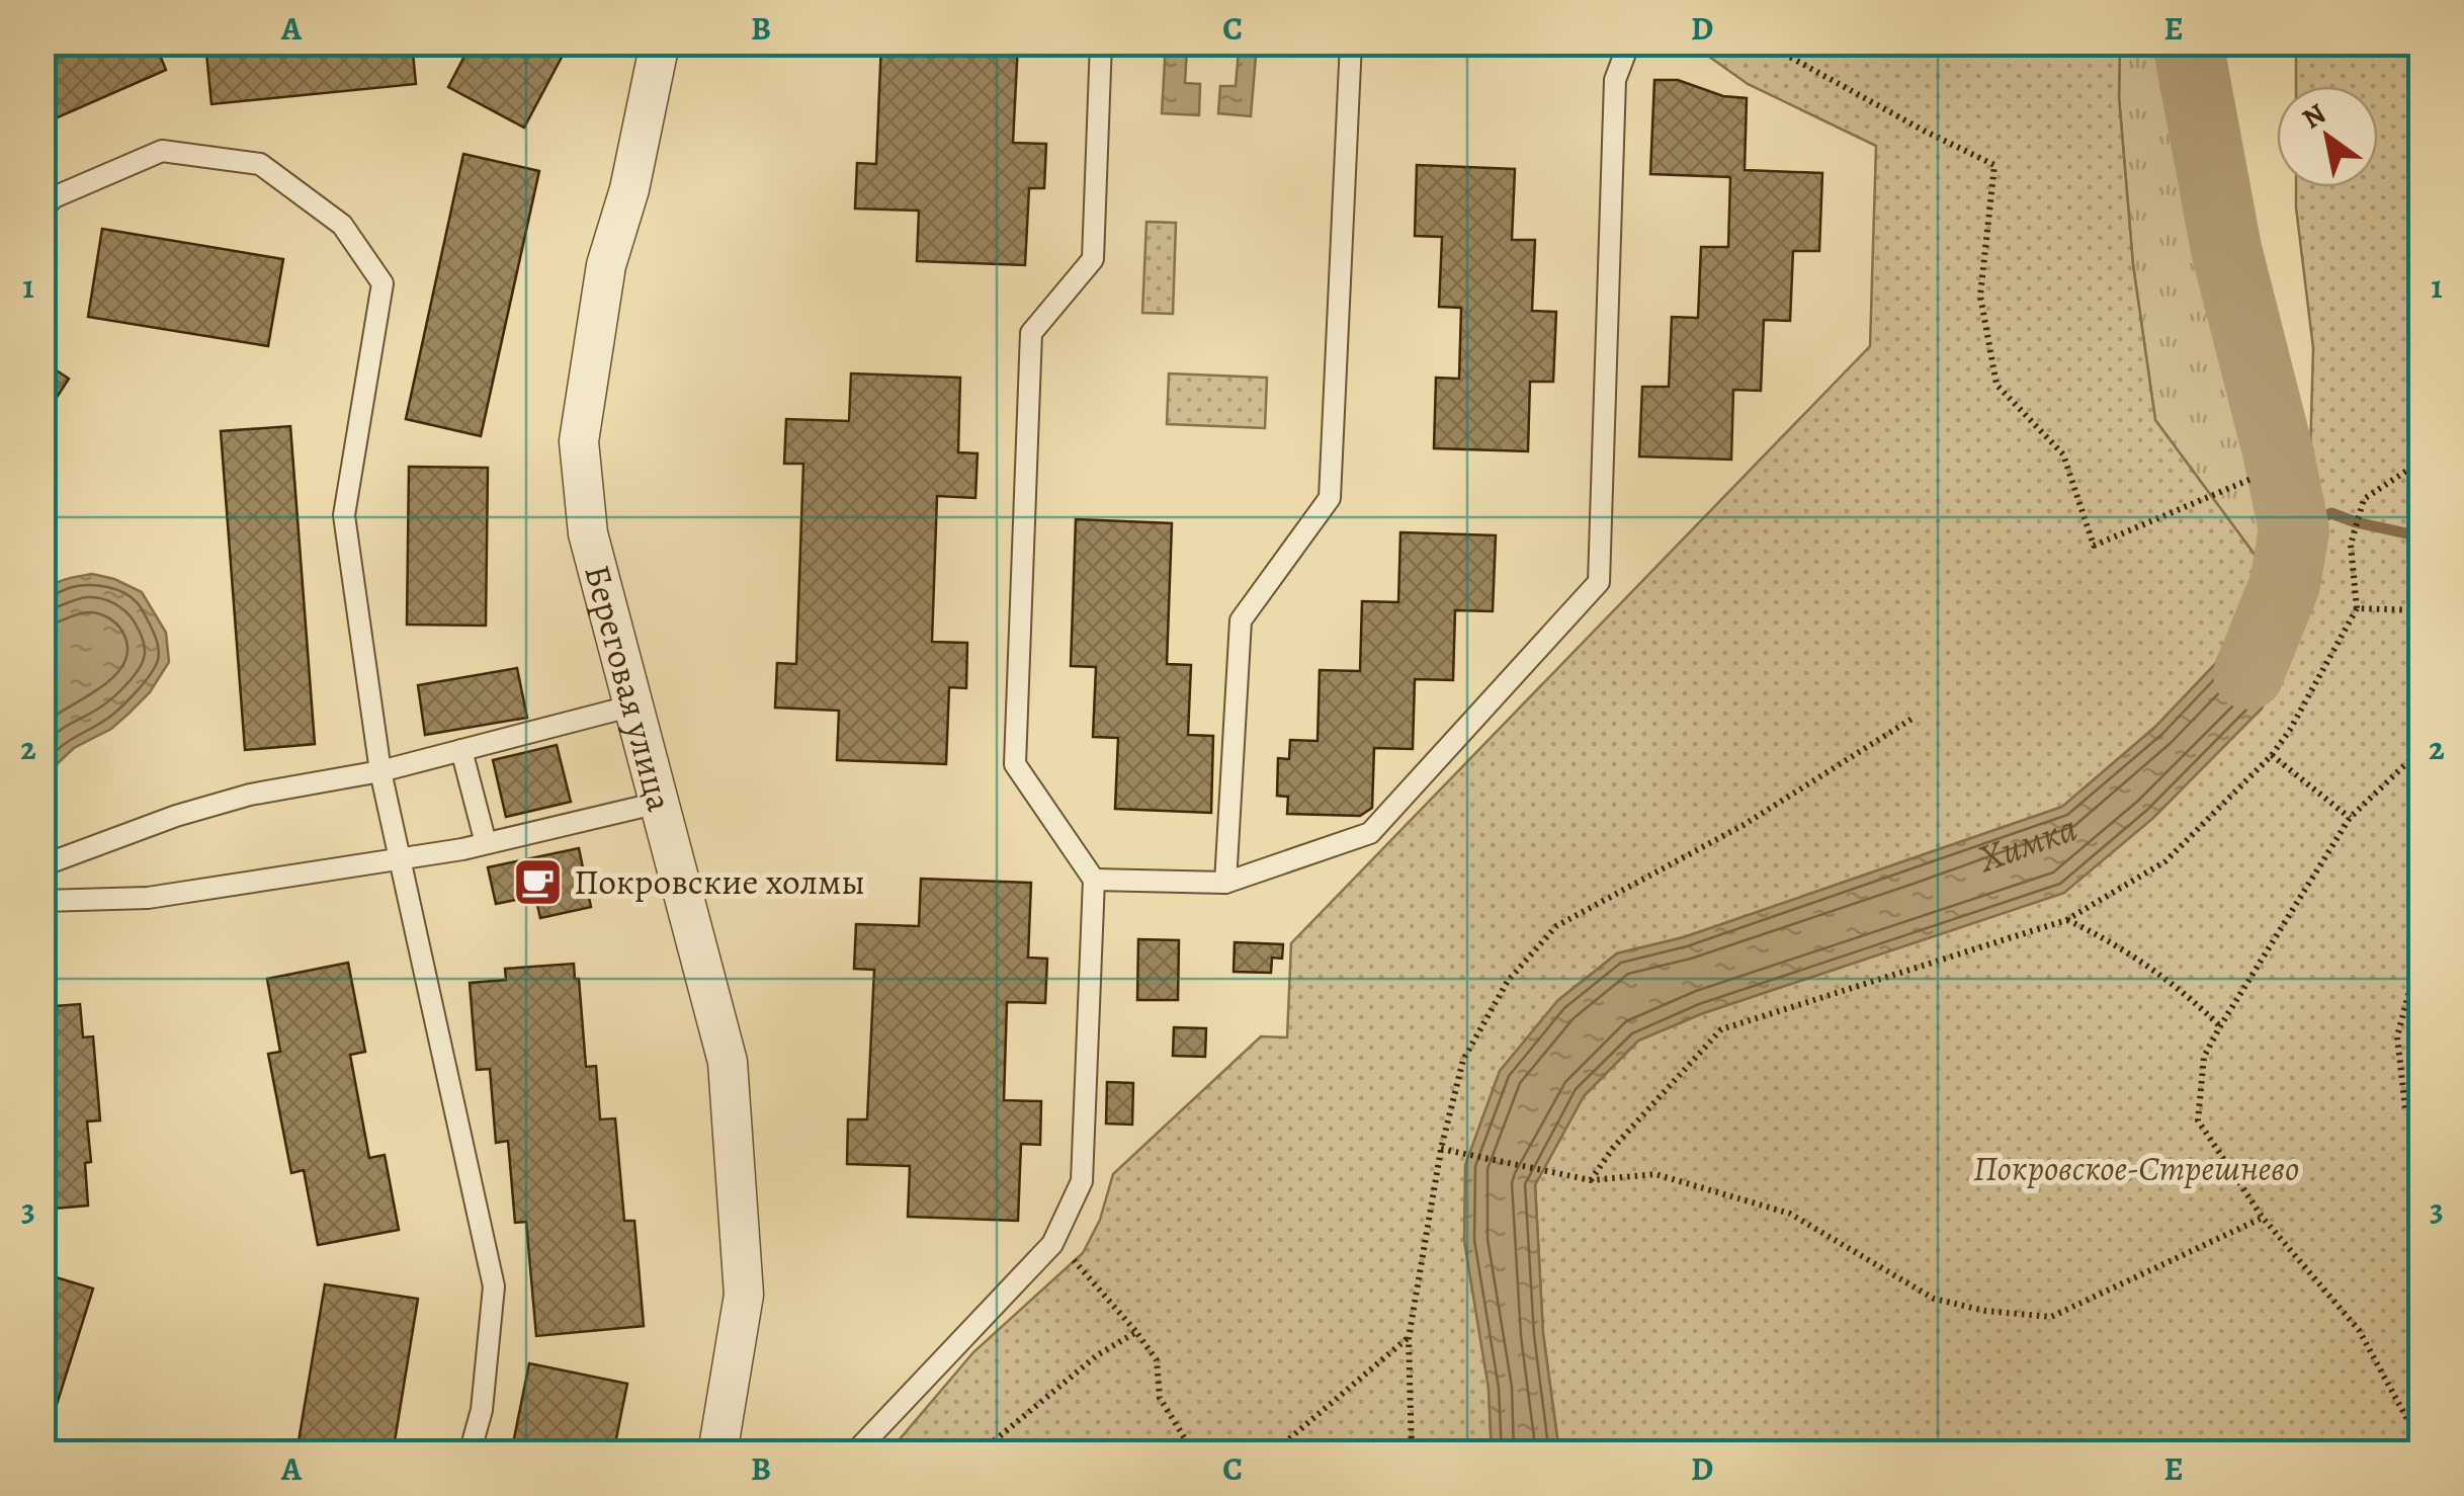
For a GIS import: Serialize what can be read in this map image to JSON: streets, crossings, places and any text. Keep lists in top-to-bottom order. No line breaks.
{"streets":{"street":["Береговая улица"]},"water":["Химка"],"parks":["Покровское-Стрешнево"],"places":{"cafe":["Покровские холмы"]},"north":"top left","grid":{"columns":["A","B","C","D","E"],"rows":["1","2","3"]}}
